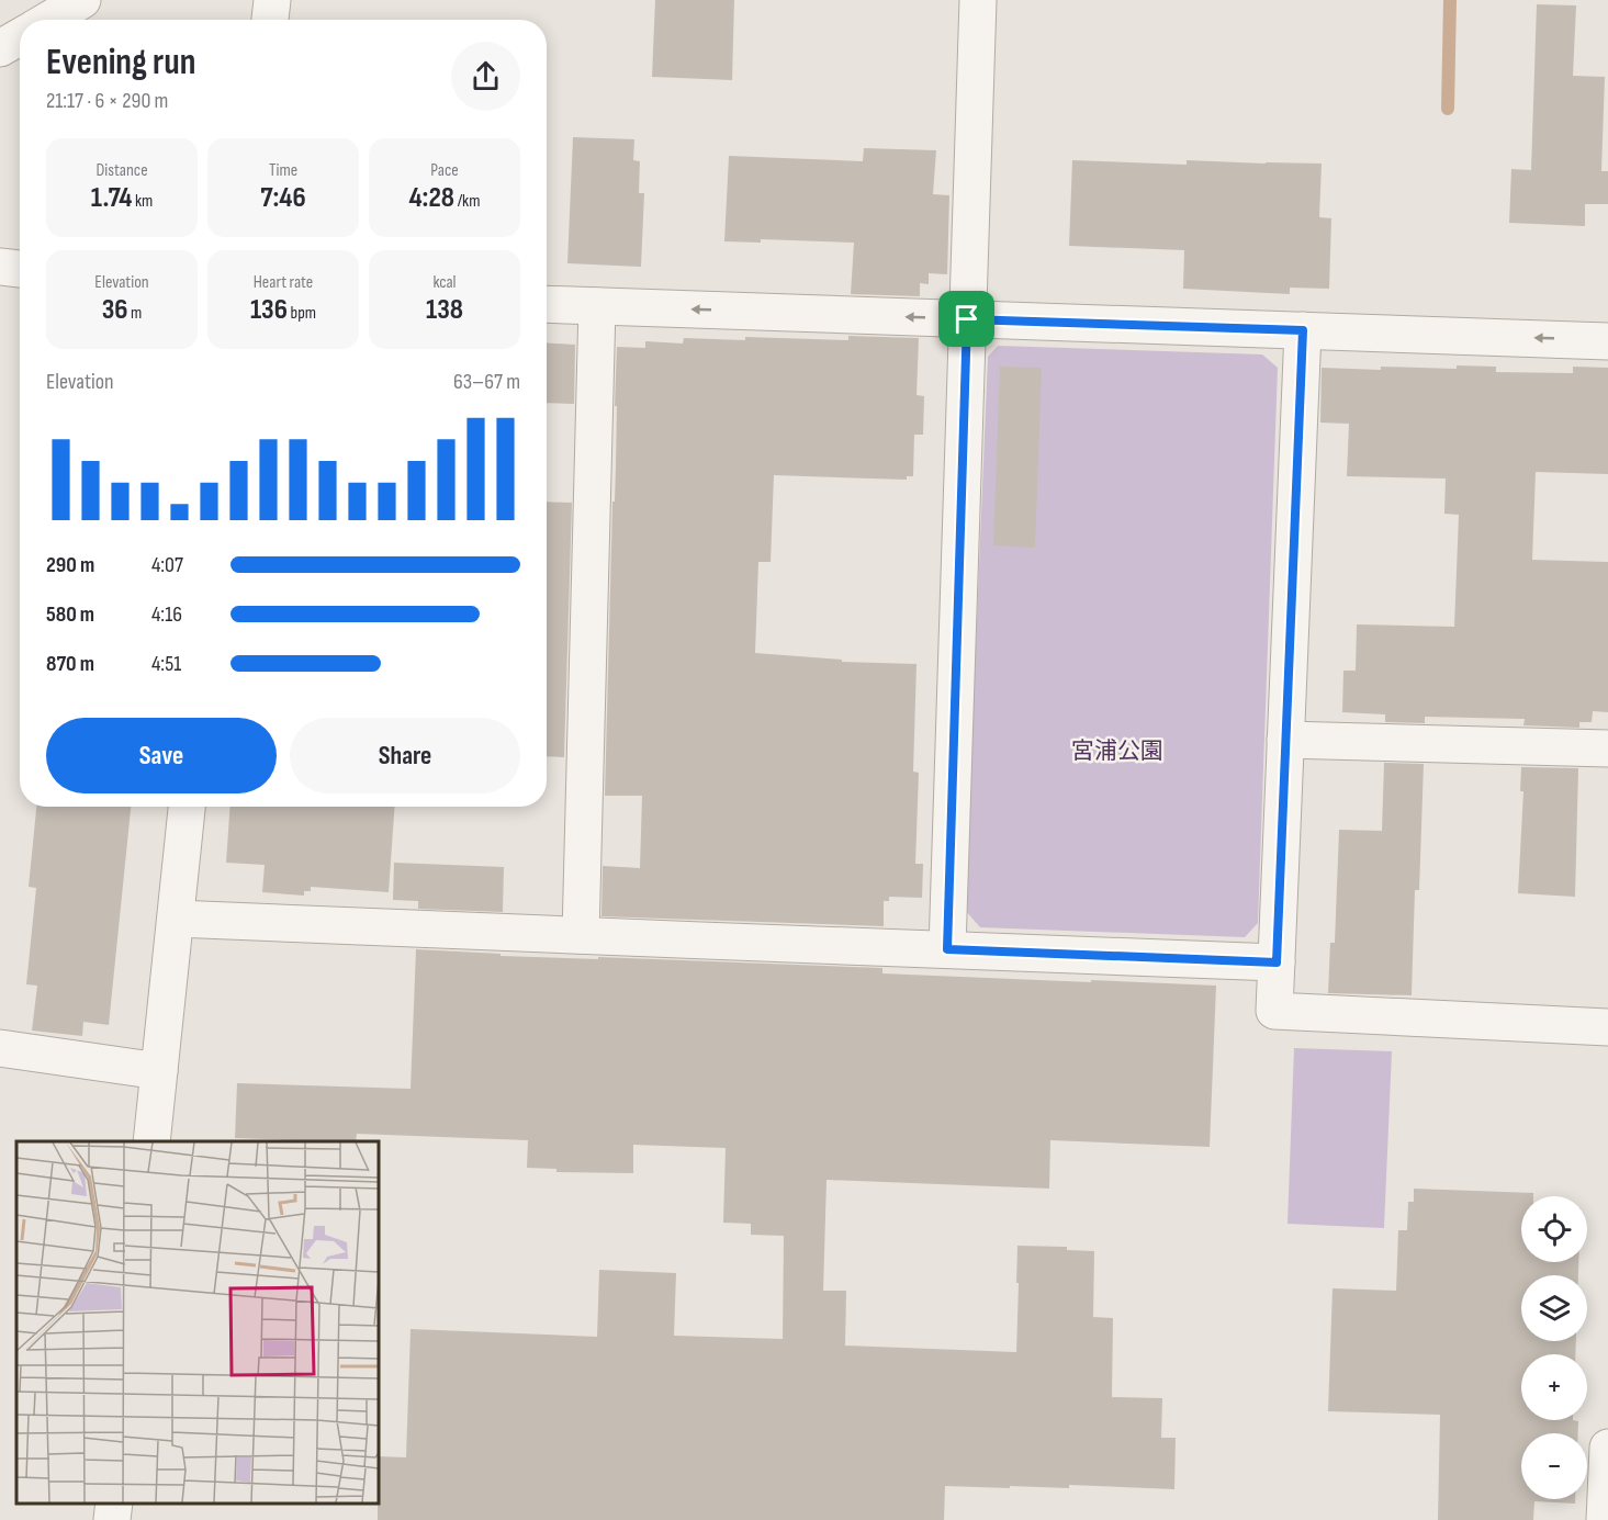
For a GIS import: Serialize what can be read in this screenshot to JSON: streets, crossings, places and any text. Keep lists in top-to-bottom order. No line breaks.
{"parks":["宮浦公園"],"page":{"heading":["Evening run","21:17 · 6 × 290 m"],"stats":[["Distance","1.74 km"],["Time","7:46"],["Pace","4:28 /km"],["Elevation","36 m"],["Heart rate","136 bpm"],["kcal","138"]],"chart":["Elevation","63–67 m"],"list":[{"name":"290 m","note":"4:07"},{"name":"580 m","note":"4:16"},{"name":"870 m","note":"4:51"}],"buttons":["Save","Share"],"map_buttons":["+","−"]}}
